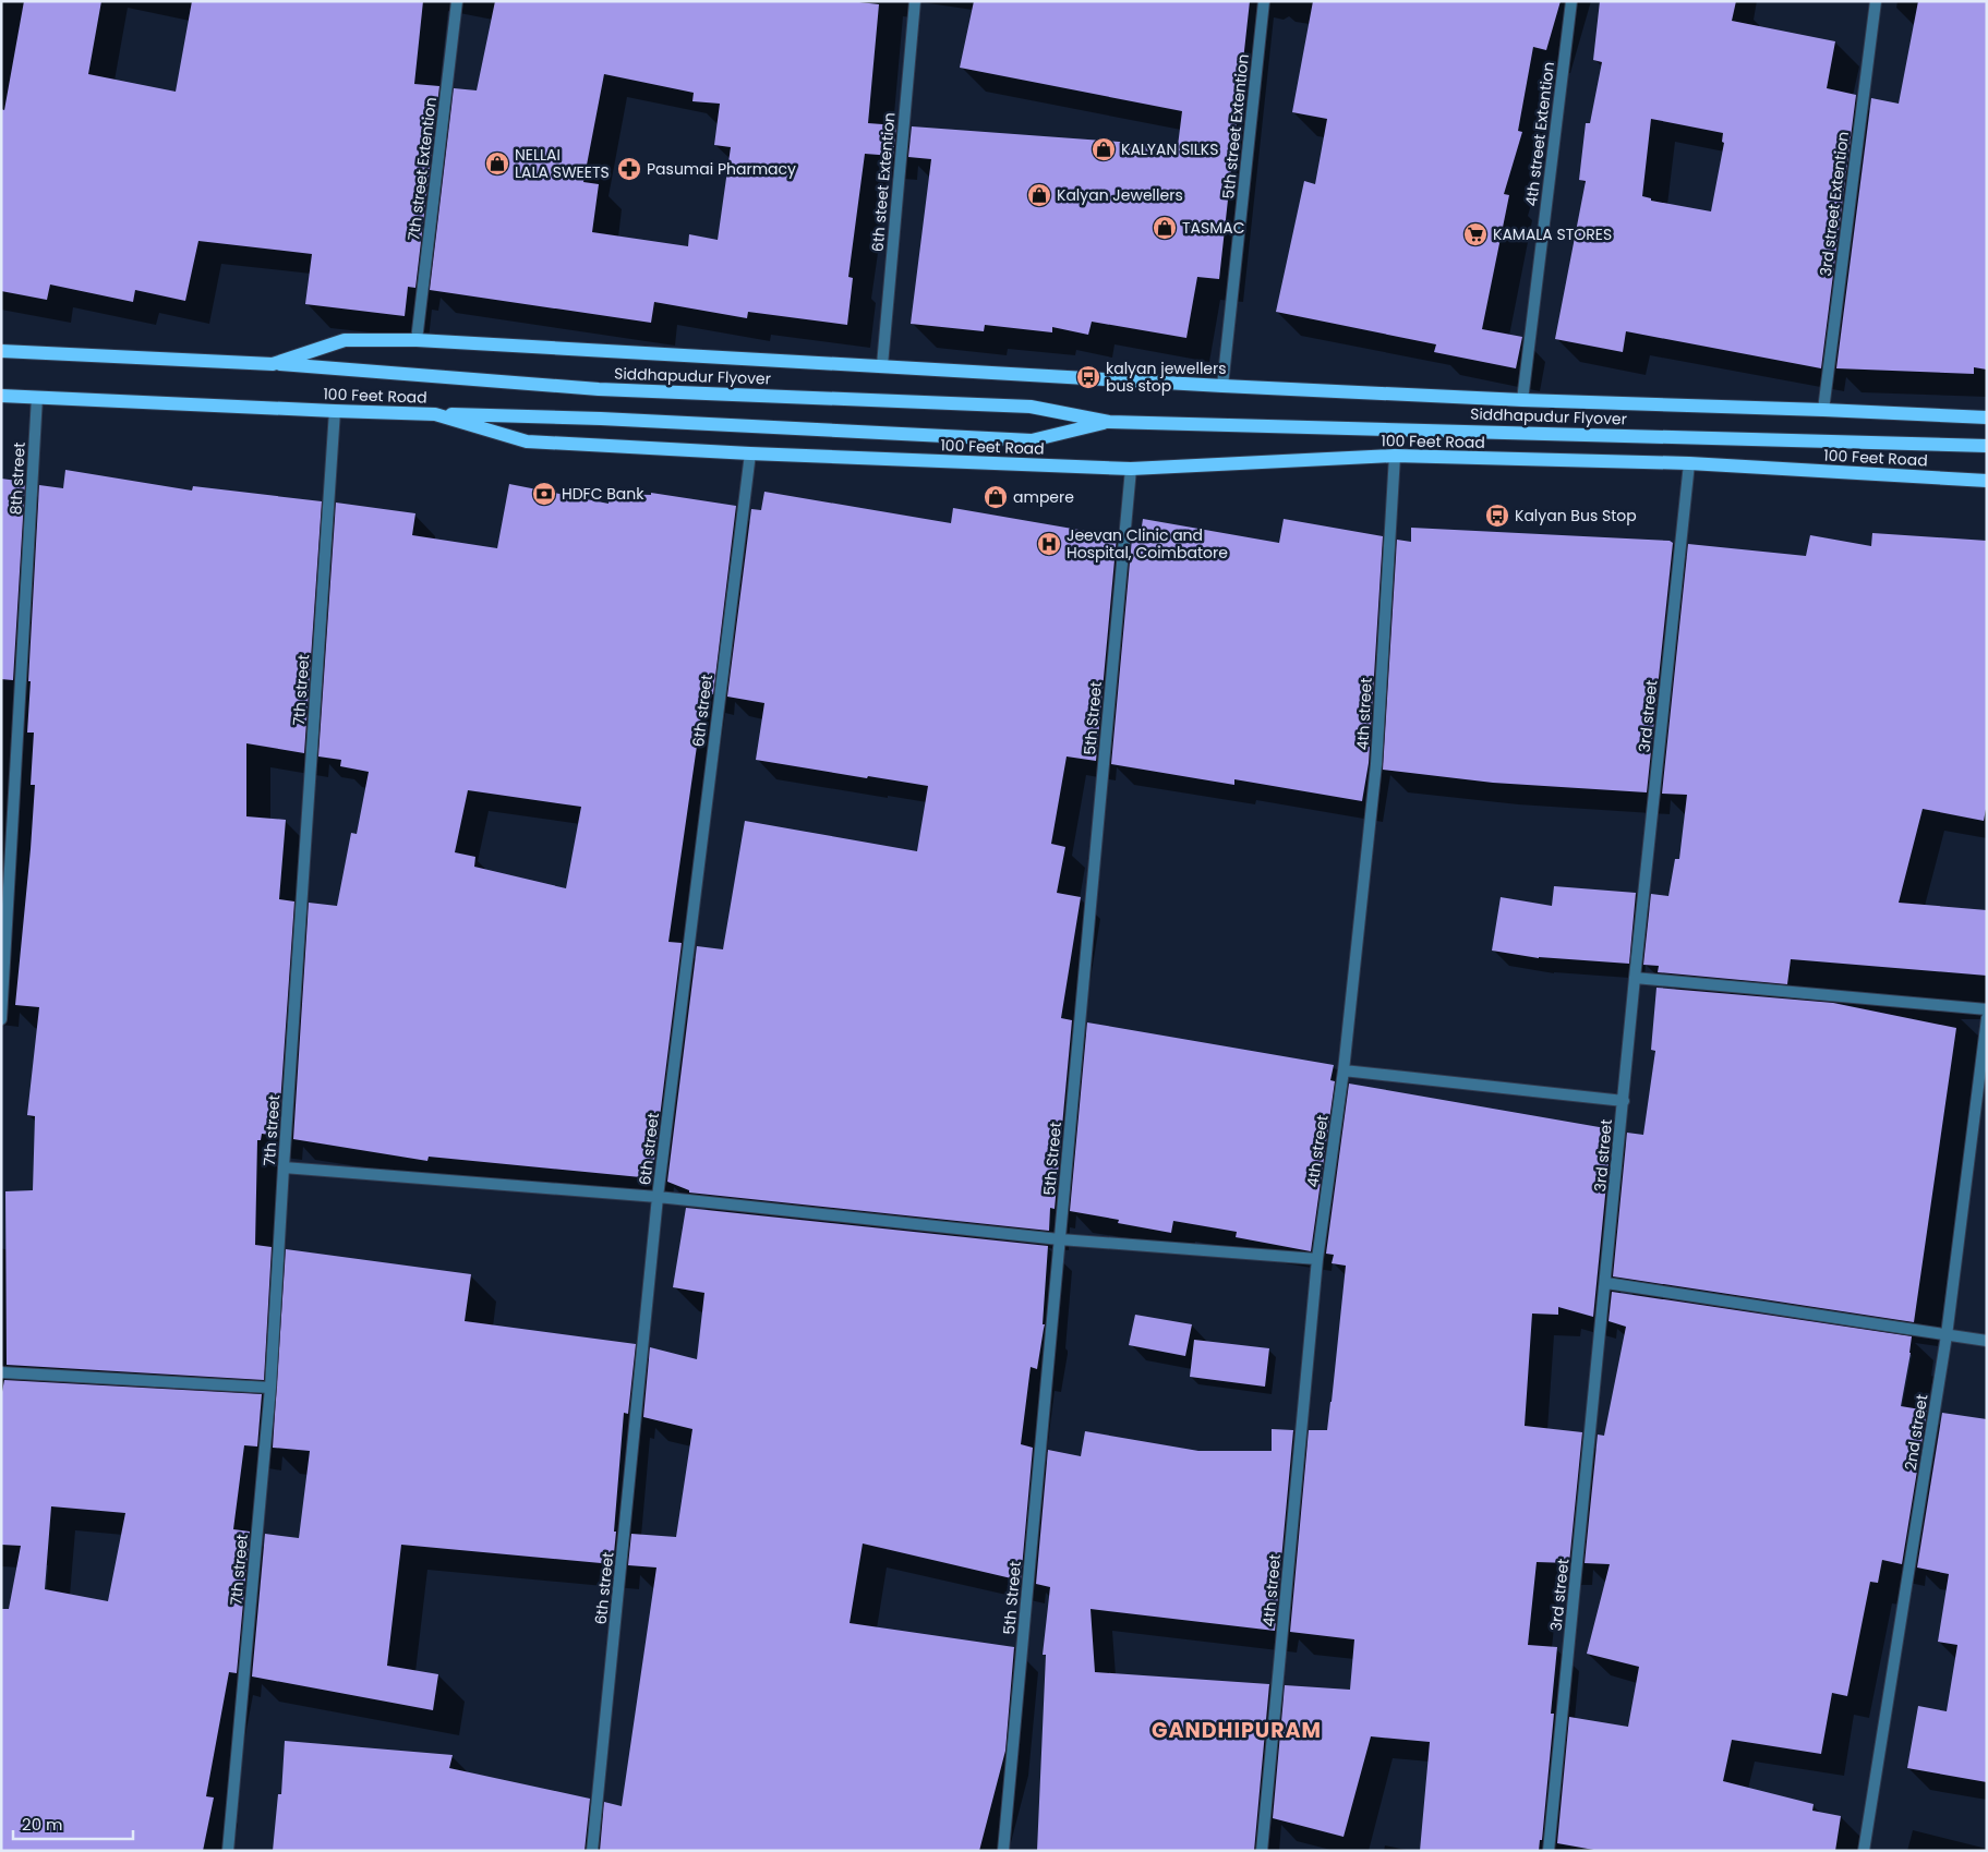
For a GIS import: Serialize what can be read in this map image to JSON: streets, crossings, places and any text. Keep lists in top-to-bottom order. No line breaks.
{"streets":{"main road":["Siddhapudur Flyover","100 Feet Road"],"street":["5th street Extention","4th street Extention","7th street Extention","6th steet Extention","3rd street Extention","8th street","7th street","6th street","4th street","3rd street","5th Street","2nd street"]},"crossings":[["Siddhapudur Flyover","100 Feet Road"],["100 Feet Road","8th street"],["100 Feet Road","7th street"],["100 Feet Road","6th street"],["100 Feet Road","4th street"],["100 Feet Road","3rd street"],["100 Feet Road","5th Street"]],"districts":["GANDHIPURAM"],"places":{"shop":["KALYAN SILKS","NELLAI LALA SWEETS","Kalyan Jewellers","TASMAC","ampere"],"pharmacy":["Pasumai Pharmacy"],"supermarket":["KAMALA STORES"],"bus stop":["kalyan jewellers bus stop","Kalyan Bus Stop"],"bank":["HDFC Bank"],"hospital":["Jeevan Clinic and Hospital, Coimbatore"]},"scale_bar":"20 m"}
